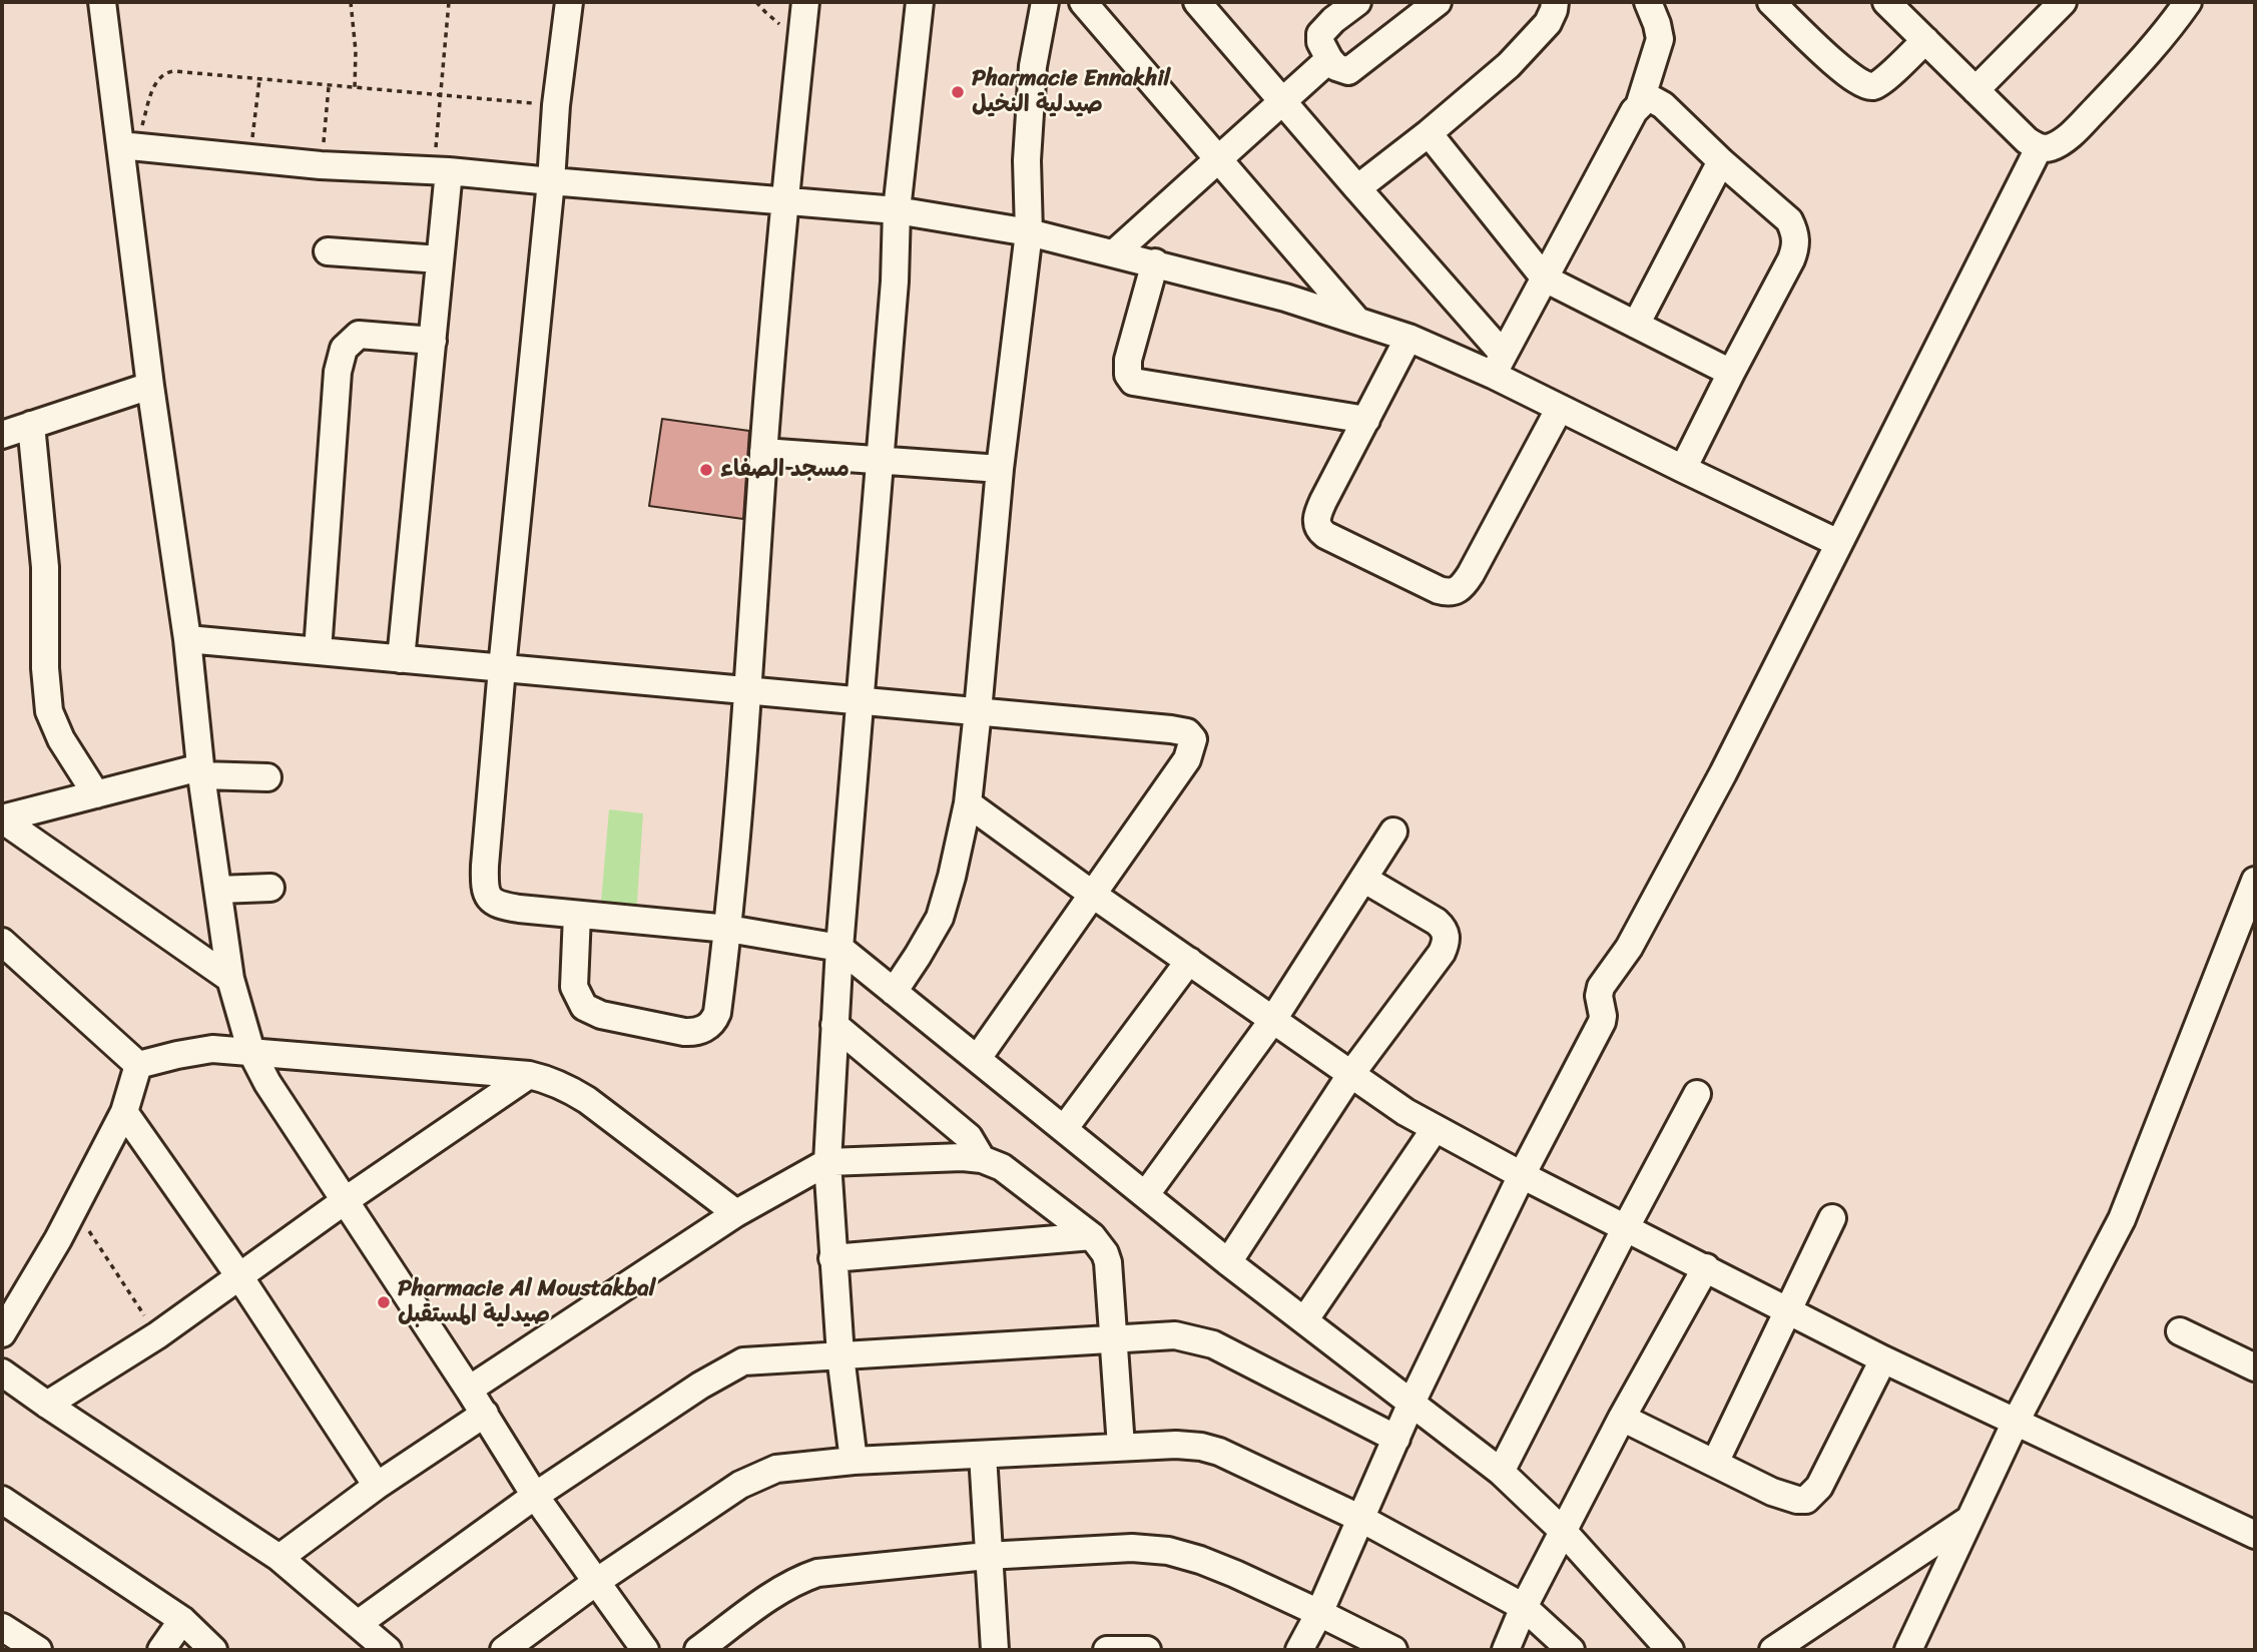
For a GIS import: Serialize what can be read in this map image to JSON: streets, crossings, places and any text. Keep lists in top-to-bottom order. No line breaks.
{"places":["Pharmacie Ennakhil صيدلية النخيل","مسجد الصفاء","Pharmacie Al Moustakbal صيدلية المستقبل"]}
